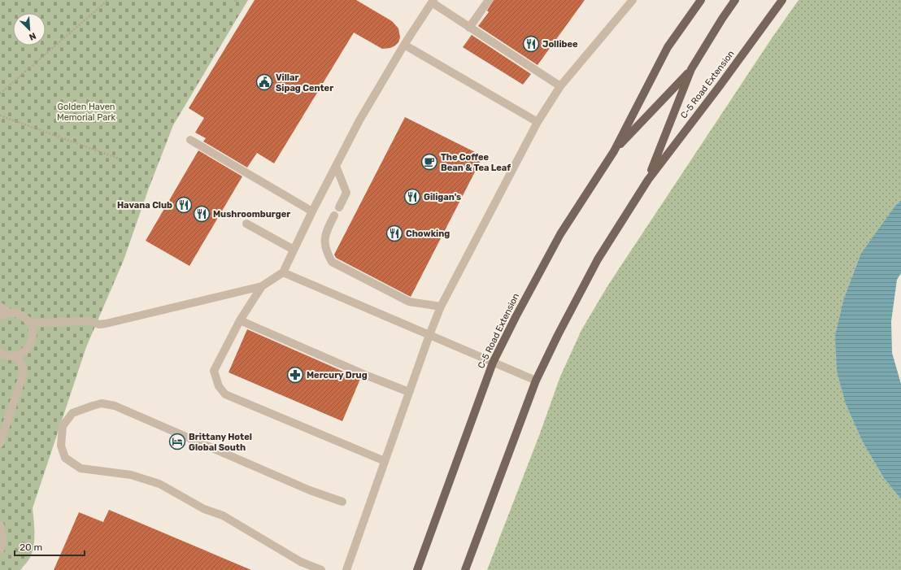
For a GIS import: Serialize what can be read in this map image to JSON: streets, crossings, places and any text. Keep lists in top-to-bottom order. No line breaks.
{"streets":{"main road":["C-5 Road Extension"]},"parks":["Golden Haven Memorial Park"],"places":{"restaurant":["Jollibee","Giligan's","Havana Club","Mushroomburger","Chowking"],"public building":["Villar Sipag Center"],"cafe":["The Coffee Bean & Tea Leaf"],"pharmacy":["Mercury Drug"],"hotel":["Brittany Hotel Global South"]},"scale_bar":"20 m","north":"bottom right"}
